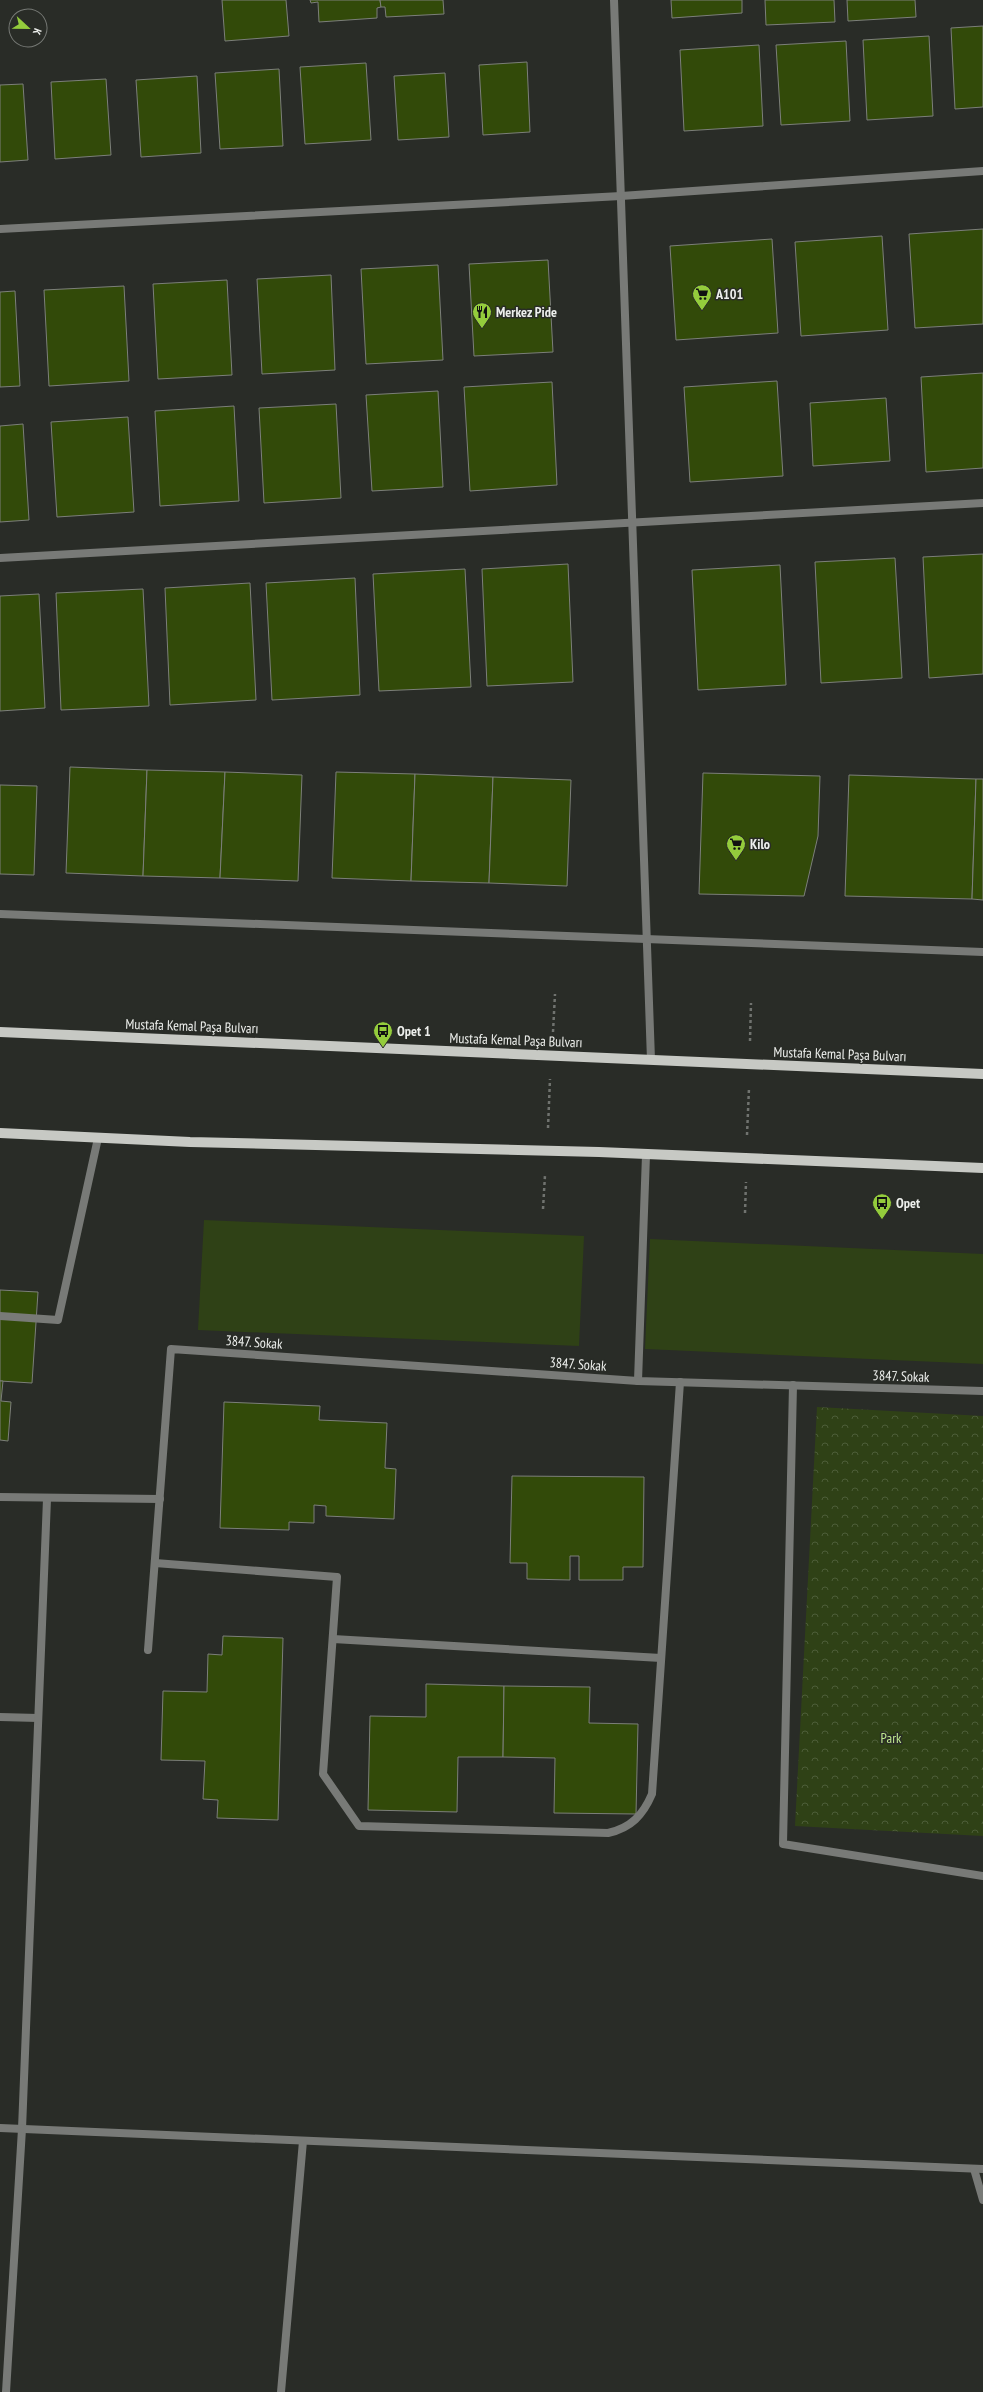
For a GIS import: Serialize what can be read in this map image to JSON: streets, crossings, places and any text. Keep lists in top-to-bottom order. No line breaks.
{"streets":{"main road":["Mustafa Kemal Paşa Bulvarı"],"street":["3847. Sokak"]},"parks":["Park"],"places":{"supermarket":["A101","Kilo"],"restaurant":["Merkez Pide"],"bus stop":["Opet 1","Opet"]},"north":"right"}
